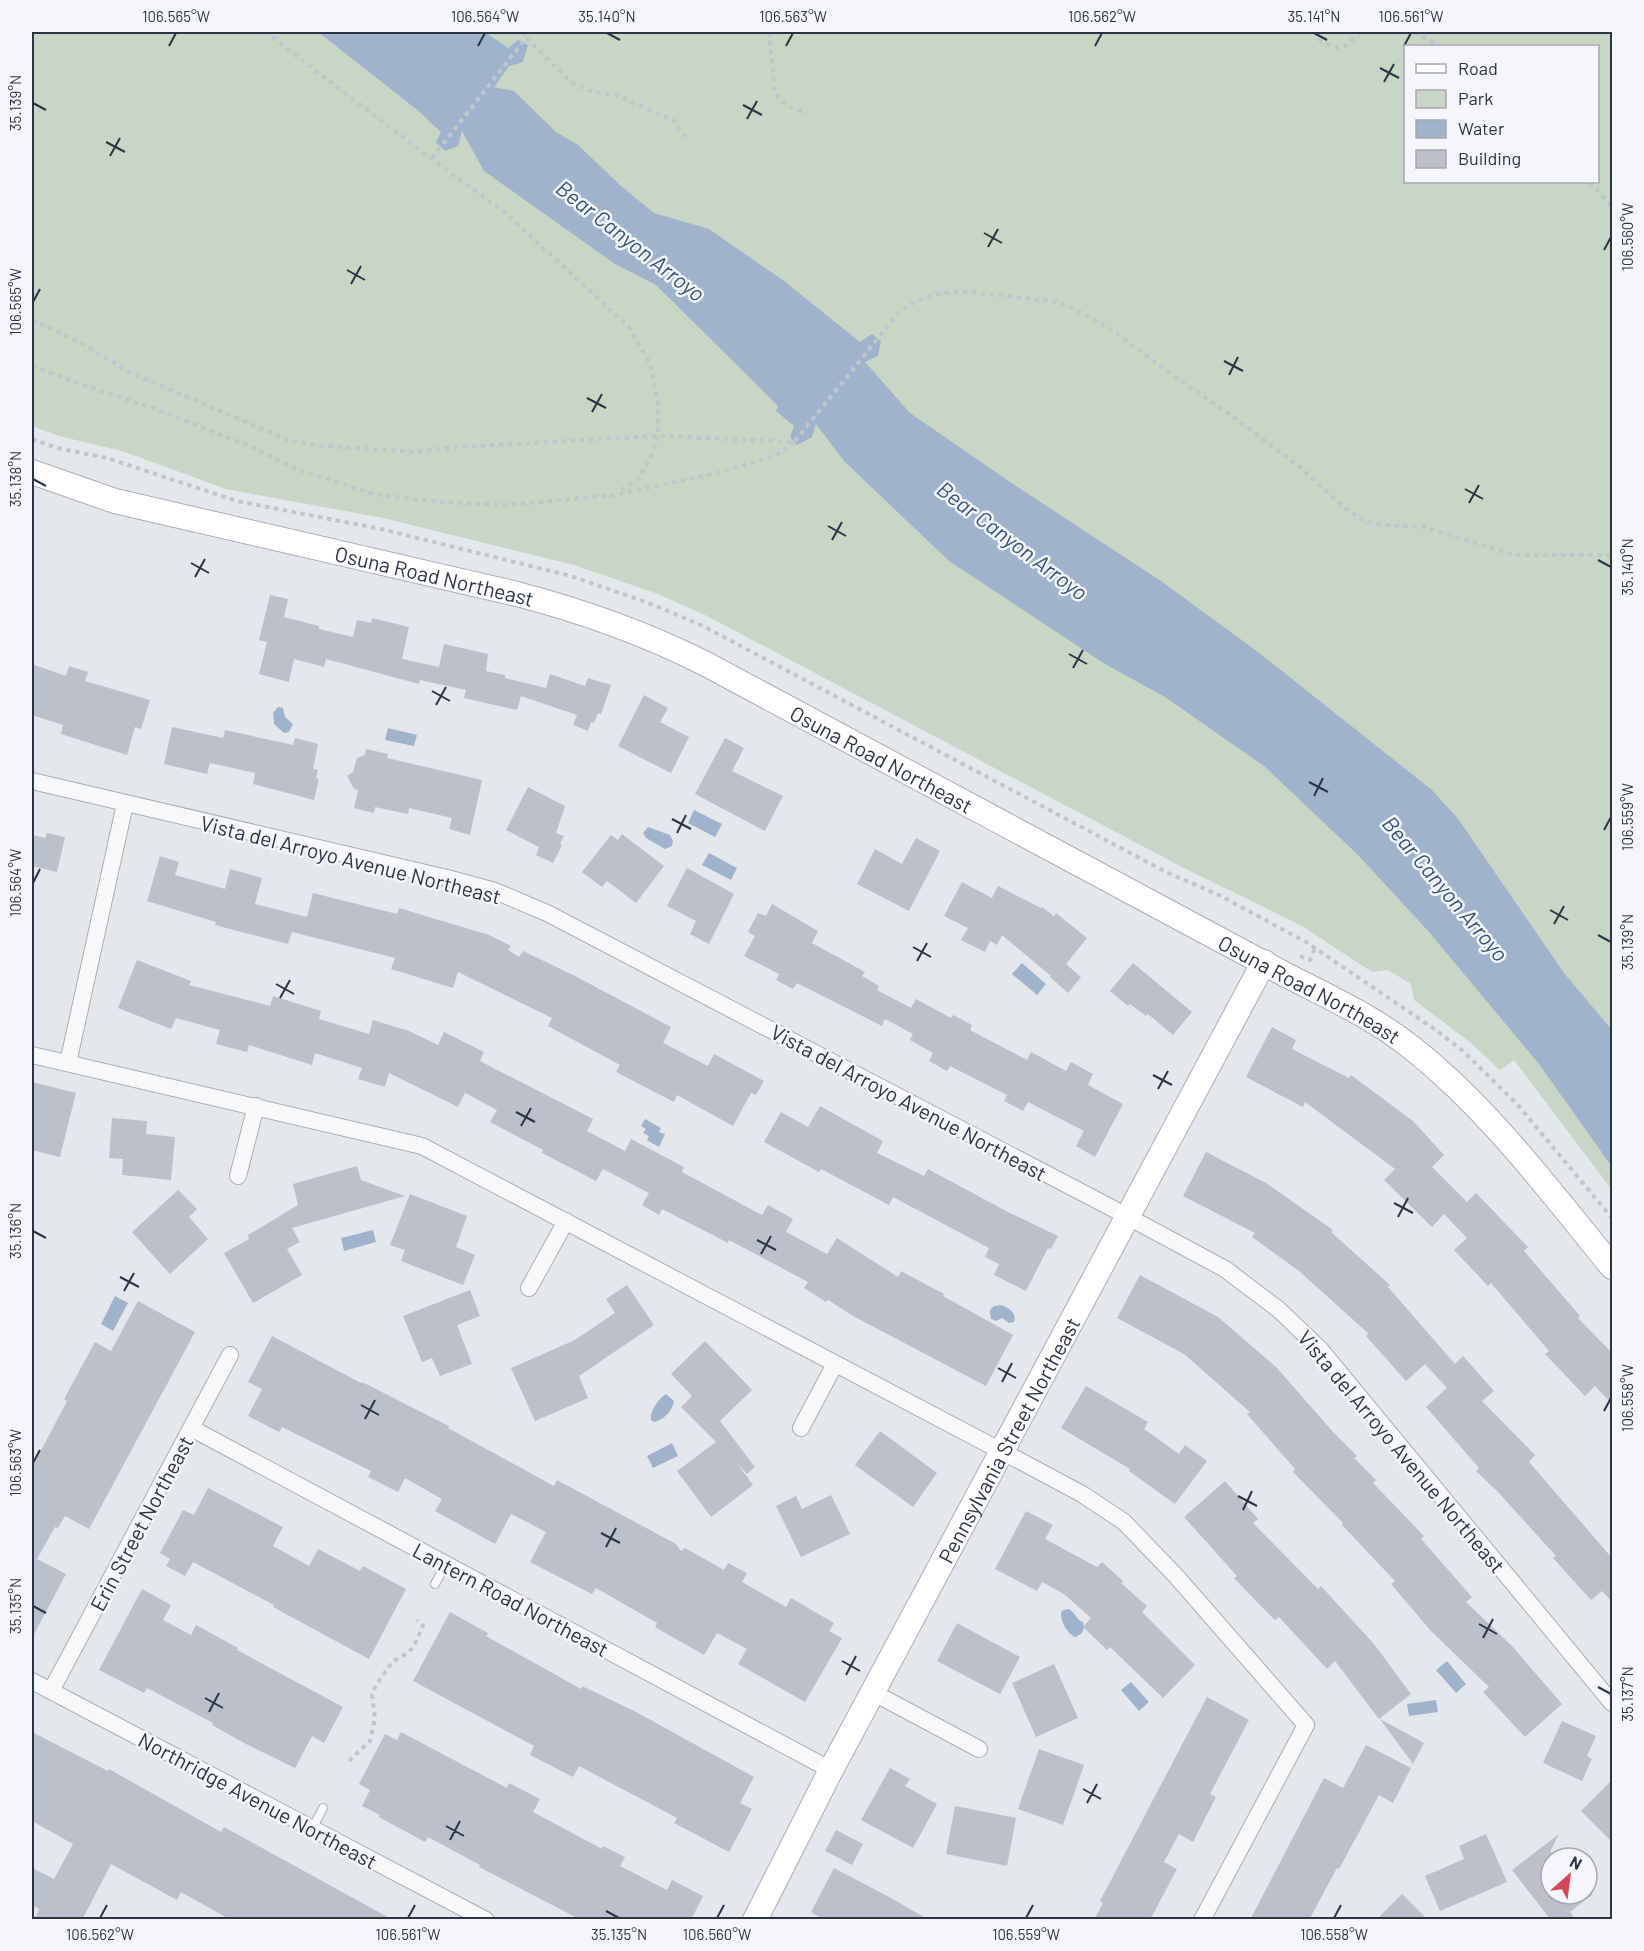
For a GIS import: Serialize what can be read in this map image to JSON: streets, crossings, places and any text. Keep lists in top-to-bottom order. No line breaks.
{"streets":{"street":["Osuna Road Northeast","Vista del Arroyo Avenue Northeast","Pennsylvania Street Northeast","Erin Street Northeast","Lantern Road Northeast","Northridge Avenue Northeast"]},"crossings":[["Osuna Road Northeast","Pennsylvania Street Northeast"],["Vista del Arroyo Avenue Northeast","Pennsylvania Street Northeast"],["Pennsylvania Street Northeast","Lantern Road Northeast"],["Erin Street Northeast","Lantern Road Northeast"],["Erin Street Northeast","Northridge Avenue Northeast"]],"water":["Bear Canyon Arroyo"],"legend":["Road","Park","Water","Building"],"north":"top right","coordinates":["106.565°W","106.564°W","35.140°N","106.563°W","106.562°W","35.141°N","106.561°W","35.139°N","106.560°W","35.138°N","106.559°W","35.136°N","106.558°W","35.135°N","35.137°N"]}
